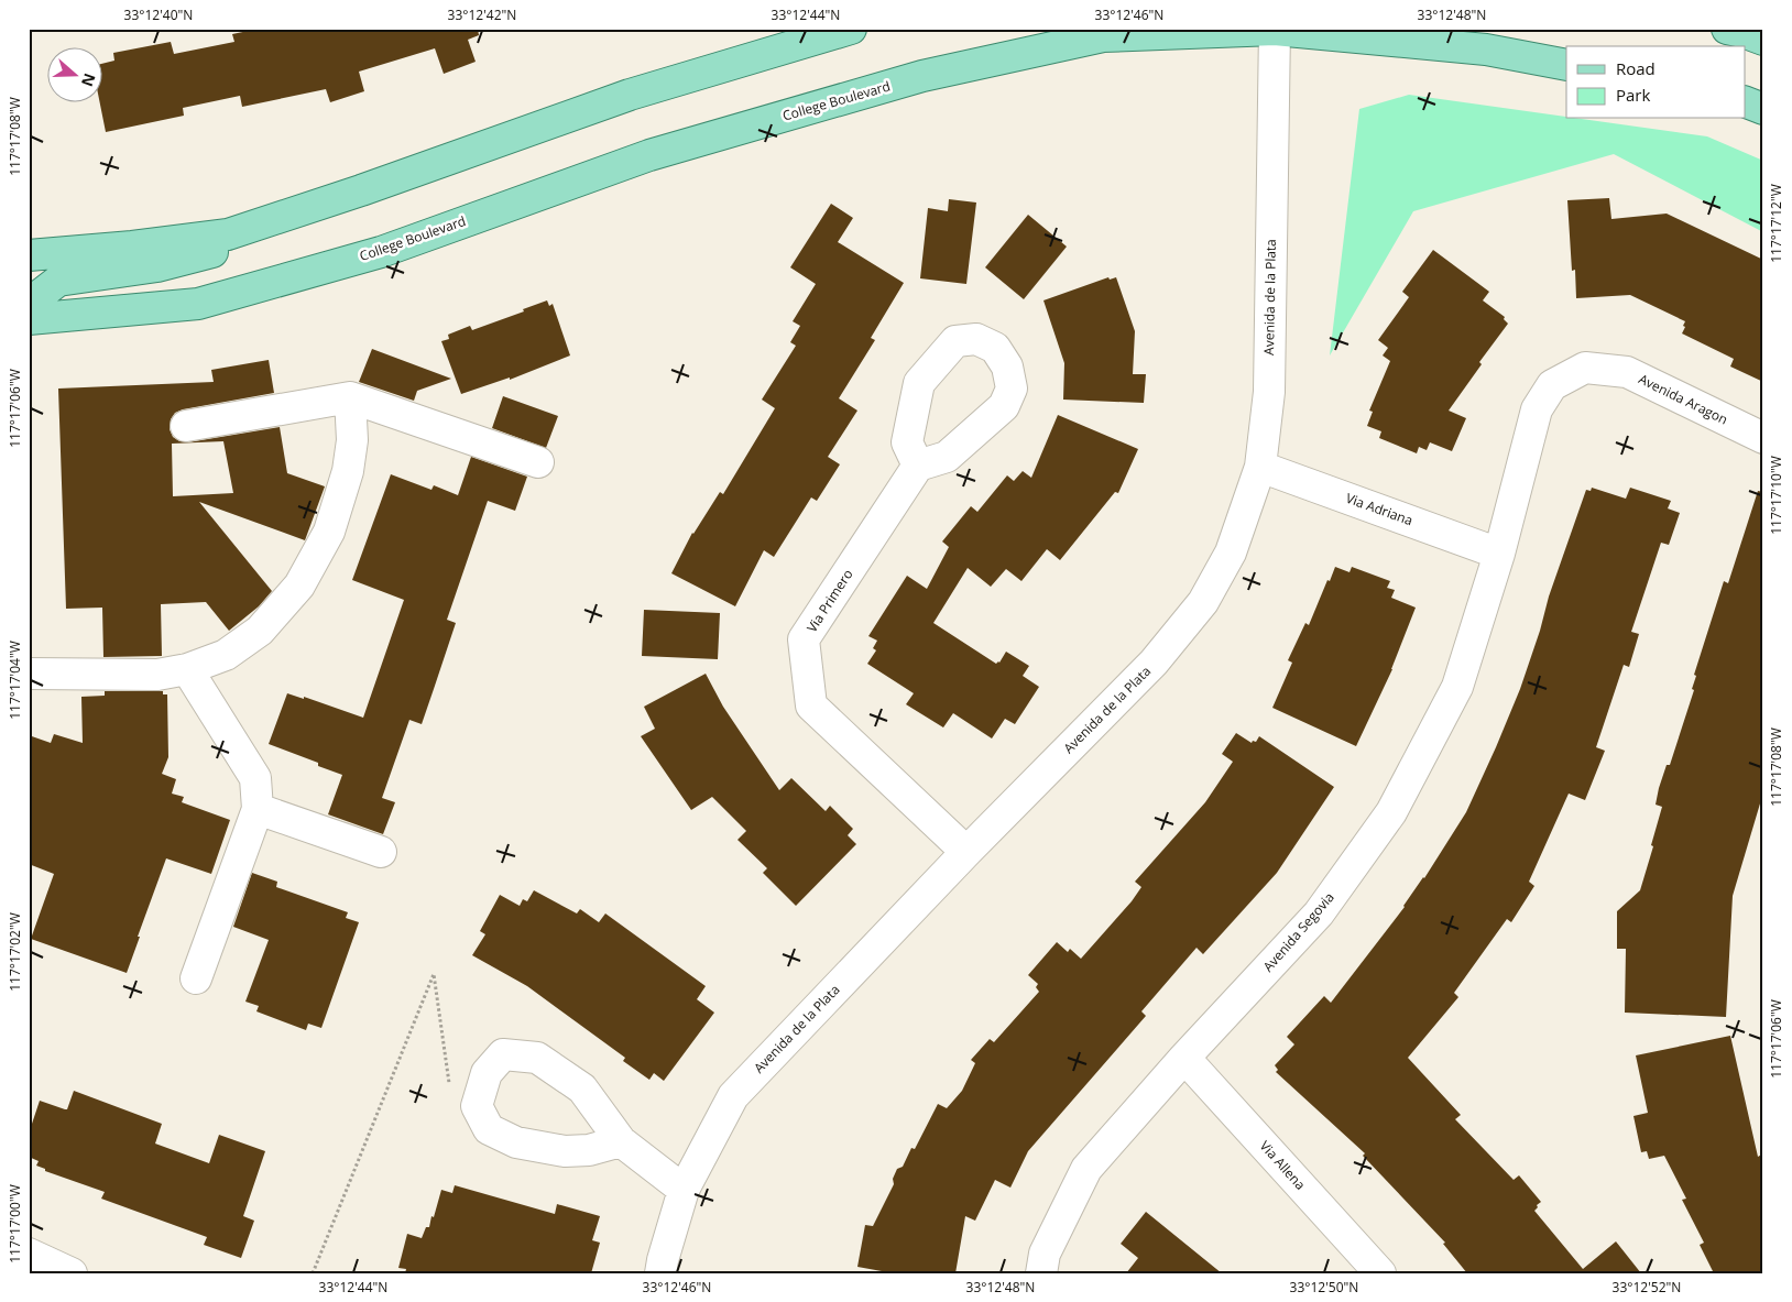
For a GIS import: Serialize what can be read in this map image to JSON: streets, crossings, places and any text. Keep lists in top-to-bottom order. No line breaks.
{"streets":{"main road":["College Boulevard"],"street":["Avenida de la Plata","Avenida Aragon","Via Adriana","Via Primero","Avenida Segovia","Via Allena"]},"crossings":[["College Boulevard","Avenida de la Plata"],["Avenida de la Plata","Via Adriana"],["Avenida de la Plata","Via Primero"],["Avenida Aragon","Via Adriana"],["Avenida Aragon","Avenida Segovia"],["Via Adriana","Avenida Segovia"],["Avenida Segovia","Via Allena"]],"legend":["Road","Park"],"north":"right","coordinates":["33°12'40\"N","33°12'42\"N","33°12'44\"N","33°12'46\"N","33°12'48\"N","117°17'08\"W","117°17'12\"W","117°17'06\"W","117°17'10\"W","117°17'04\"W","117°17'02\"W","117°17'00\"W","33°12'50\"N","33°12'52\"N"]}
